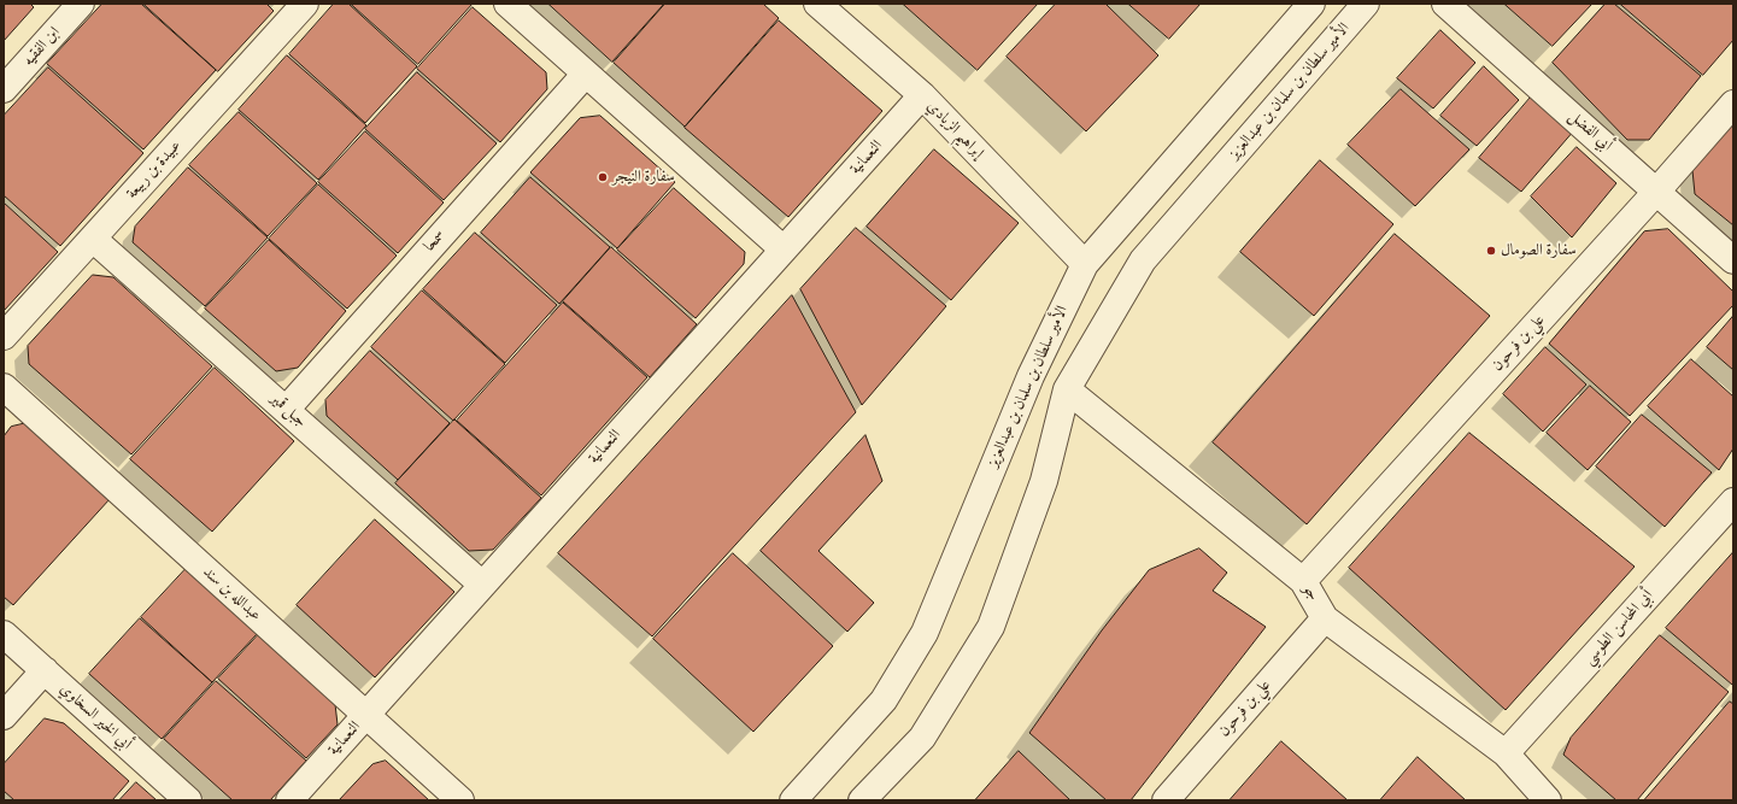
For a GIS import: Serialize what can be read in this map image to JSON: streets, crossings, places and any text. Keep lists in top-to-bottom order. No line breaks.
{"streets":{"street":["ابن الفقيه","الأمير سلطان بن سلمان بن عبدالعزيز","إبراهيم الزيادي","أبي الفضل","النعمانية","عبيدة بن ربيعة","سمحا","علي بن فرحون","جبل قمير","جو","عبدالله بن سند","أبي المحاسن الطوسي","أبي الخير السخاوي"]},"crossings":[["الأمير سلطان بن سلمان بن عبدالعزيز","إبراهيم الزيادي"],["الأمير سلطان بن سلمان بن عبدالعزيز","جو"],["إبراهيم الزيادي","النعمانية"],["أبي الفضل","علي بن فرحون"],["النعمانية","جبل قمير"],["النعمانية","عبدالله بن سند"],["عبيدة بن ربيعة","جبل قمير"],["سمحا","جبل قمير"],["علي بن فرحون","جو"],["جو","أبي المحاسن الطوسي"]],"places":["سفارة النيجر","سفارة الصومال"]}
